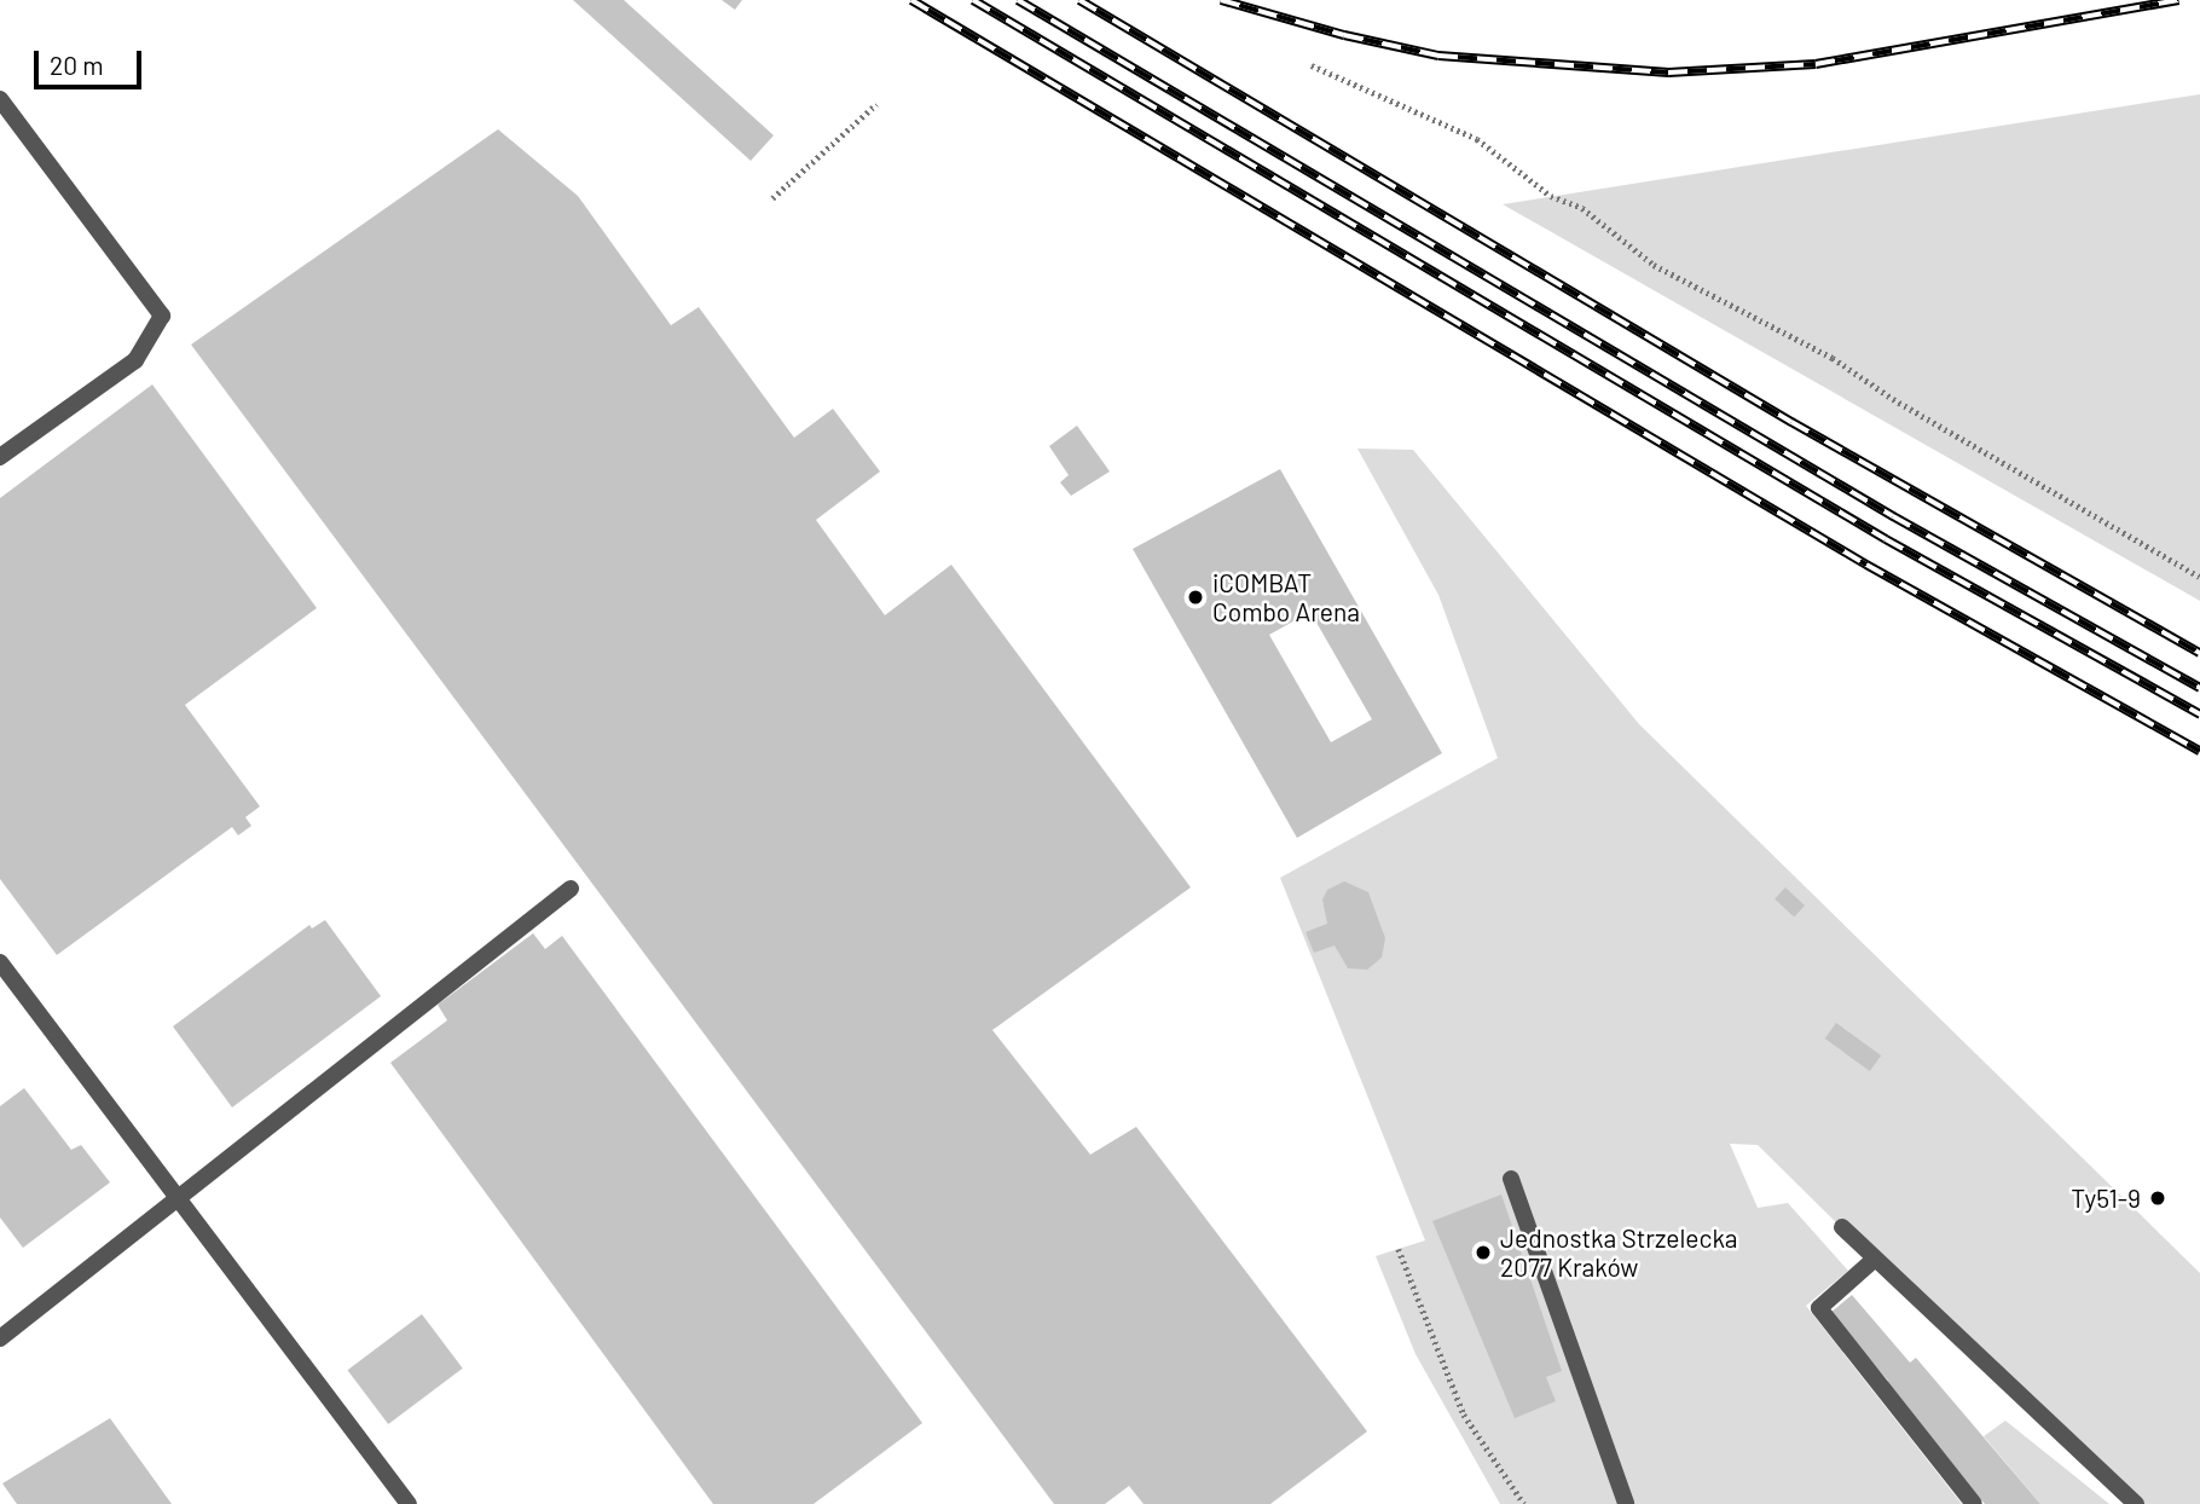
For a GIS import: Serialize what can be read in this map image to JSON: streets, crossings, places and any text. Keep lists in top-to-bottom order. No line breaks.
{"places":["iCOMBAT Combo Arena","Ty51-9","Jednostka Strzelecka 2077 Kraków"],"scale_bar":"20 m"}
